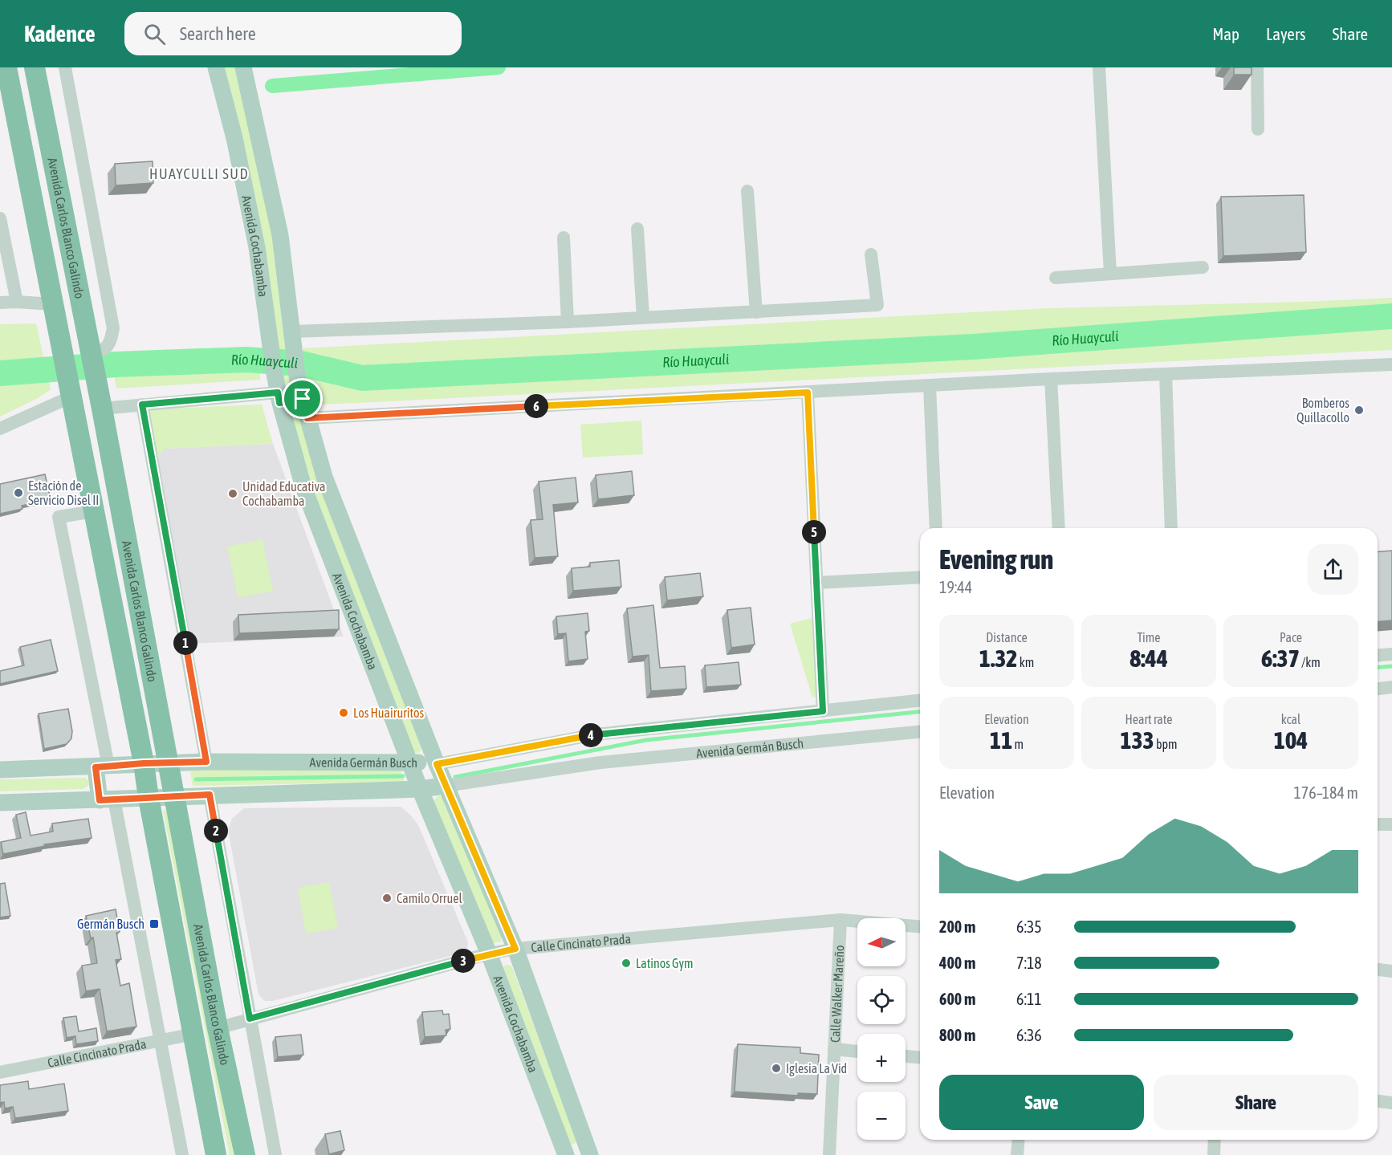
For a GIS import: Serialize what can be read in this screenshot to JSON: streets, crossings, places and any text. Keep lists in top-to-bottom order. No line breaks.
{"streets":{"highway":["Avenida Carlos Blanco Galindo"],"main road":["Avenida Cochabamba","Avenida Germán Busch"],"street":["Calle Cincinato Prada","Calle Walker Mareño"]},"crossings":[["Avenida Carlos Blanco Galindo","Avenida Germán Busch"],["Avenida Carlos Blanco Galindo","Calle Cincinato Prada"],["Avenida Cochabamba","Avenida Germán Busch"],["Avenida Cochabamba","Calle Cincinato Prada"],["Calle Cincinato Prada","Calle Walker Mareño"]],"districts":["HUAYCULLI SUD"],"water":["Río Huayculi"],"places":{"other":["Bomberos Quillacollo","Estación de Servicio Disel II","Unidad Educativa Cochabamba","Los Huairuritos","Camilo Orruel","Latinos Gym","Iglesia La Vid"],"transit":["Germán Busch"]},"north":"left","page":{"header":"Kadence","search":"Search here","nav":["Map","Layers","Share"],"pins":["6","5","1","4","2","3"],"heading":["Evening run","19:44"],"stats":[["Distance","1.32 km"],["Time","8:44"],["Pace","6:37 /km"],["Elevation","11 m"],["Heart rate","133 bpm"],["kcal","104"]],"chart":["Elevation","176–184 m"],"list":[{"name":"200 m","note":"6:35"},{"name":"400 m","note":"7:18"},{"name":"600 m","note":"6:11"},{"name":"800 m","note":"6:36"}],"map_buttons":["+","−"],"buttons":["Save","Share"]}}
